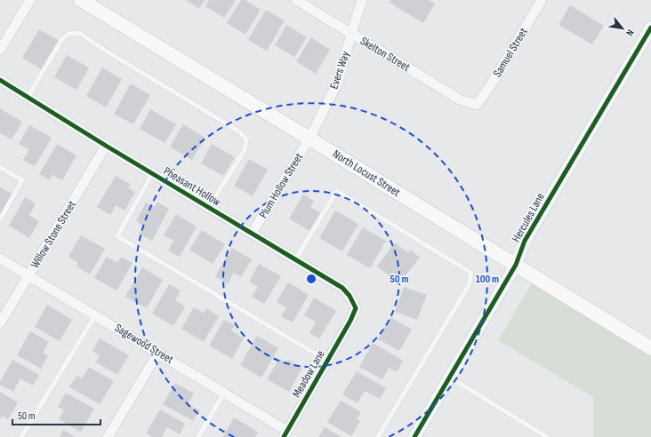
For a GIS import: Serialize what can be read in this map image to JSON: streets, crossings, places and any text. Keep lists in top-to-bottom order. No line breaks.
{"streets":{"main road":["North Locust Street"],"street":["Samuel Street","Skelton Street","Evers Way","Plum Hollow Street","Pheasant Hollow","Hercules Lane","Willow Stone Street","Sagewood Street","Meadow Lane"]},"crossings":[["Samuel Street","Skelton Street"],["Skelton Street","Evers Way"],["Evers Way","North Locust Street"],["Evers Way","Plum Hollow Street"],["North Locust Street","Plum Hollow Street"],["North Locust Street","Hercules Lane"],["Plum Hollow Street","Pheasant Hollow"],["Pheasant Hollow","Willow Stone Street"],["Pheasant Hollow","Meadow Lane"],["Willow Stone Street","Sagewood Street"],["Sagewood Street","Meadow Lane"]],"scale_bar":"50 m","north":"bottom right","rings":["50 m","100 m"]}
